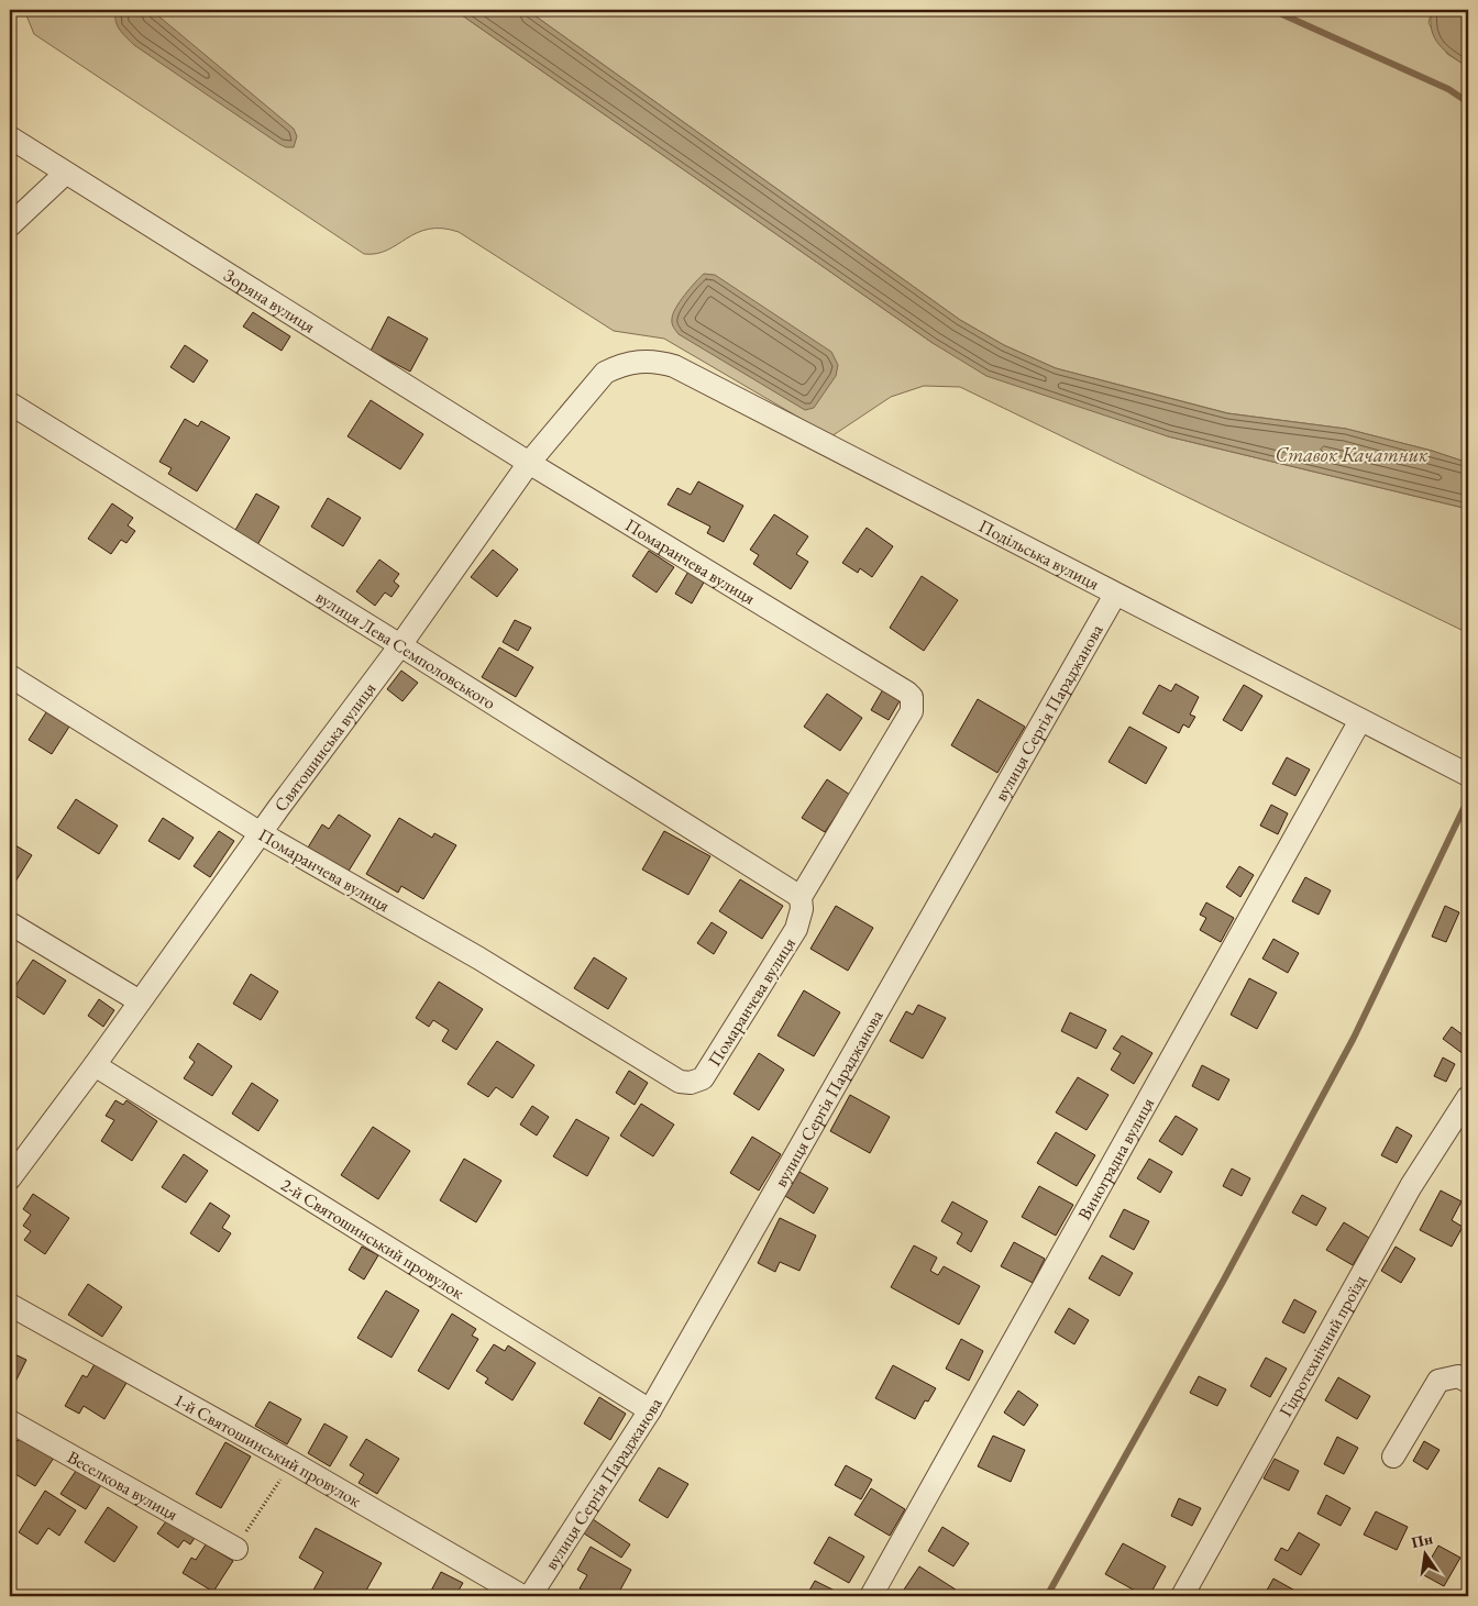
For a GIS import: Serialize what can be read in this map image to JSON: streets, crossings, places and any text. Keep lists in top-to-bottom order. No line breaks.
{"streets":{"street":["Зоряна вулиця","Подільська вулиця","Помаранчева вулиця","вулиця Лева Семполовського","вулиця Сергія Параджанова","Святошинська вулиця","Виноградна вулиця","2-й Святошинський провулок","Гідротехнічний проїзд","1-й Святошинський провулок","Веселкова вулиця"]},"crossings":[["Зоряна вулиця","Помаранчева вулиця"],["Зоряна вулиця","Святошинська вулиця"],["Подільська вулиця","вулиця Сергія Параджанова"],["Подільська вулиця","Святошинська вулиця"],["Подільська вулиця","Виноградна вулиця"],["Помаранчева вулиця","вулиця Лева Семполовського"],["Помаранчева вулиця","Святошинська вулиця"],["вулиця Лева Семполовського","Святошинська вулиця"],["вулиця Сергія Параджанова","2-й Святошинський провулок"],["Святошинська вулиця","2-й Святошинський провулок"]],"water":["Ставок Качатник"],"north":"top"}
